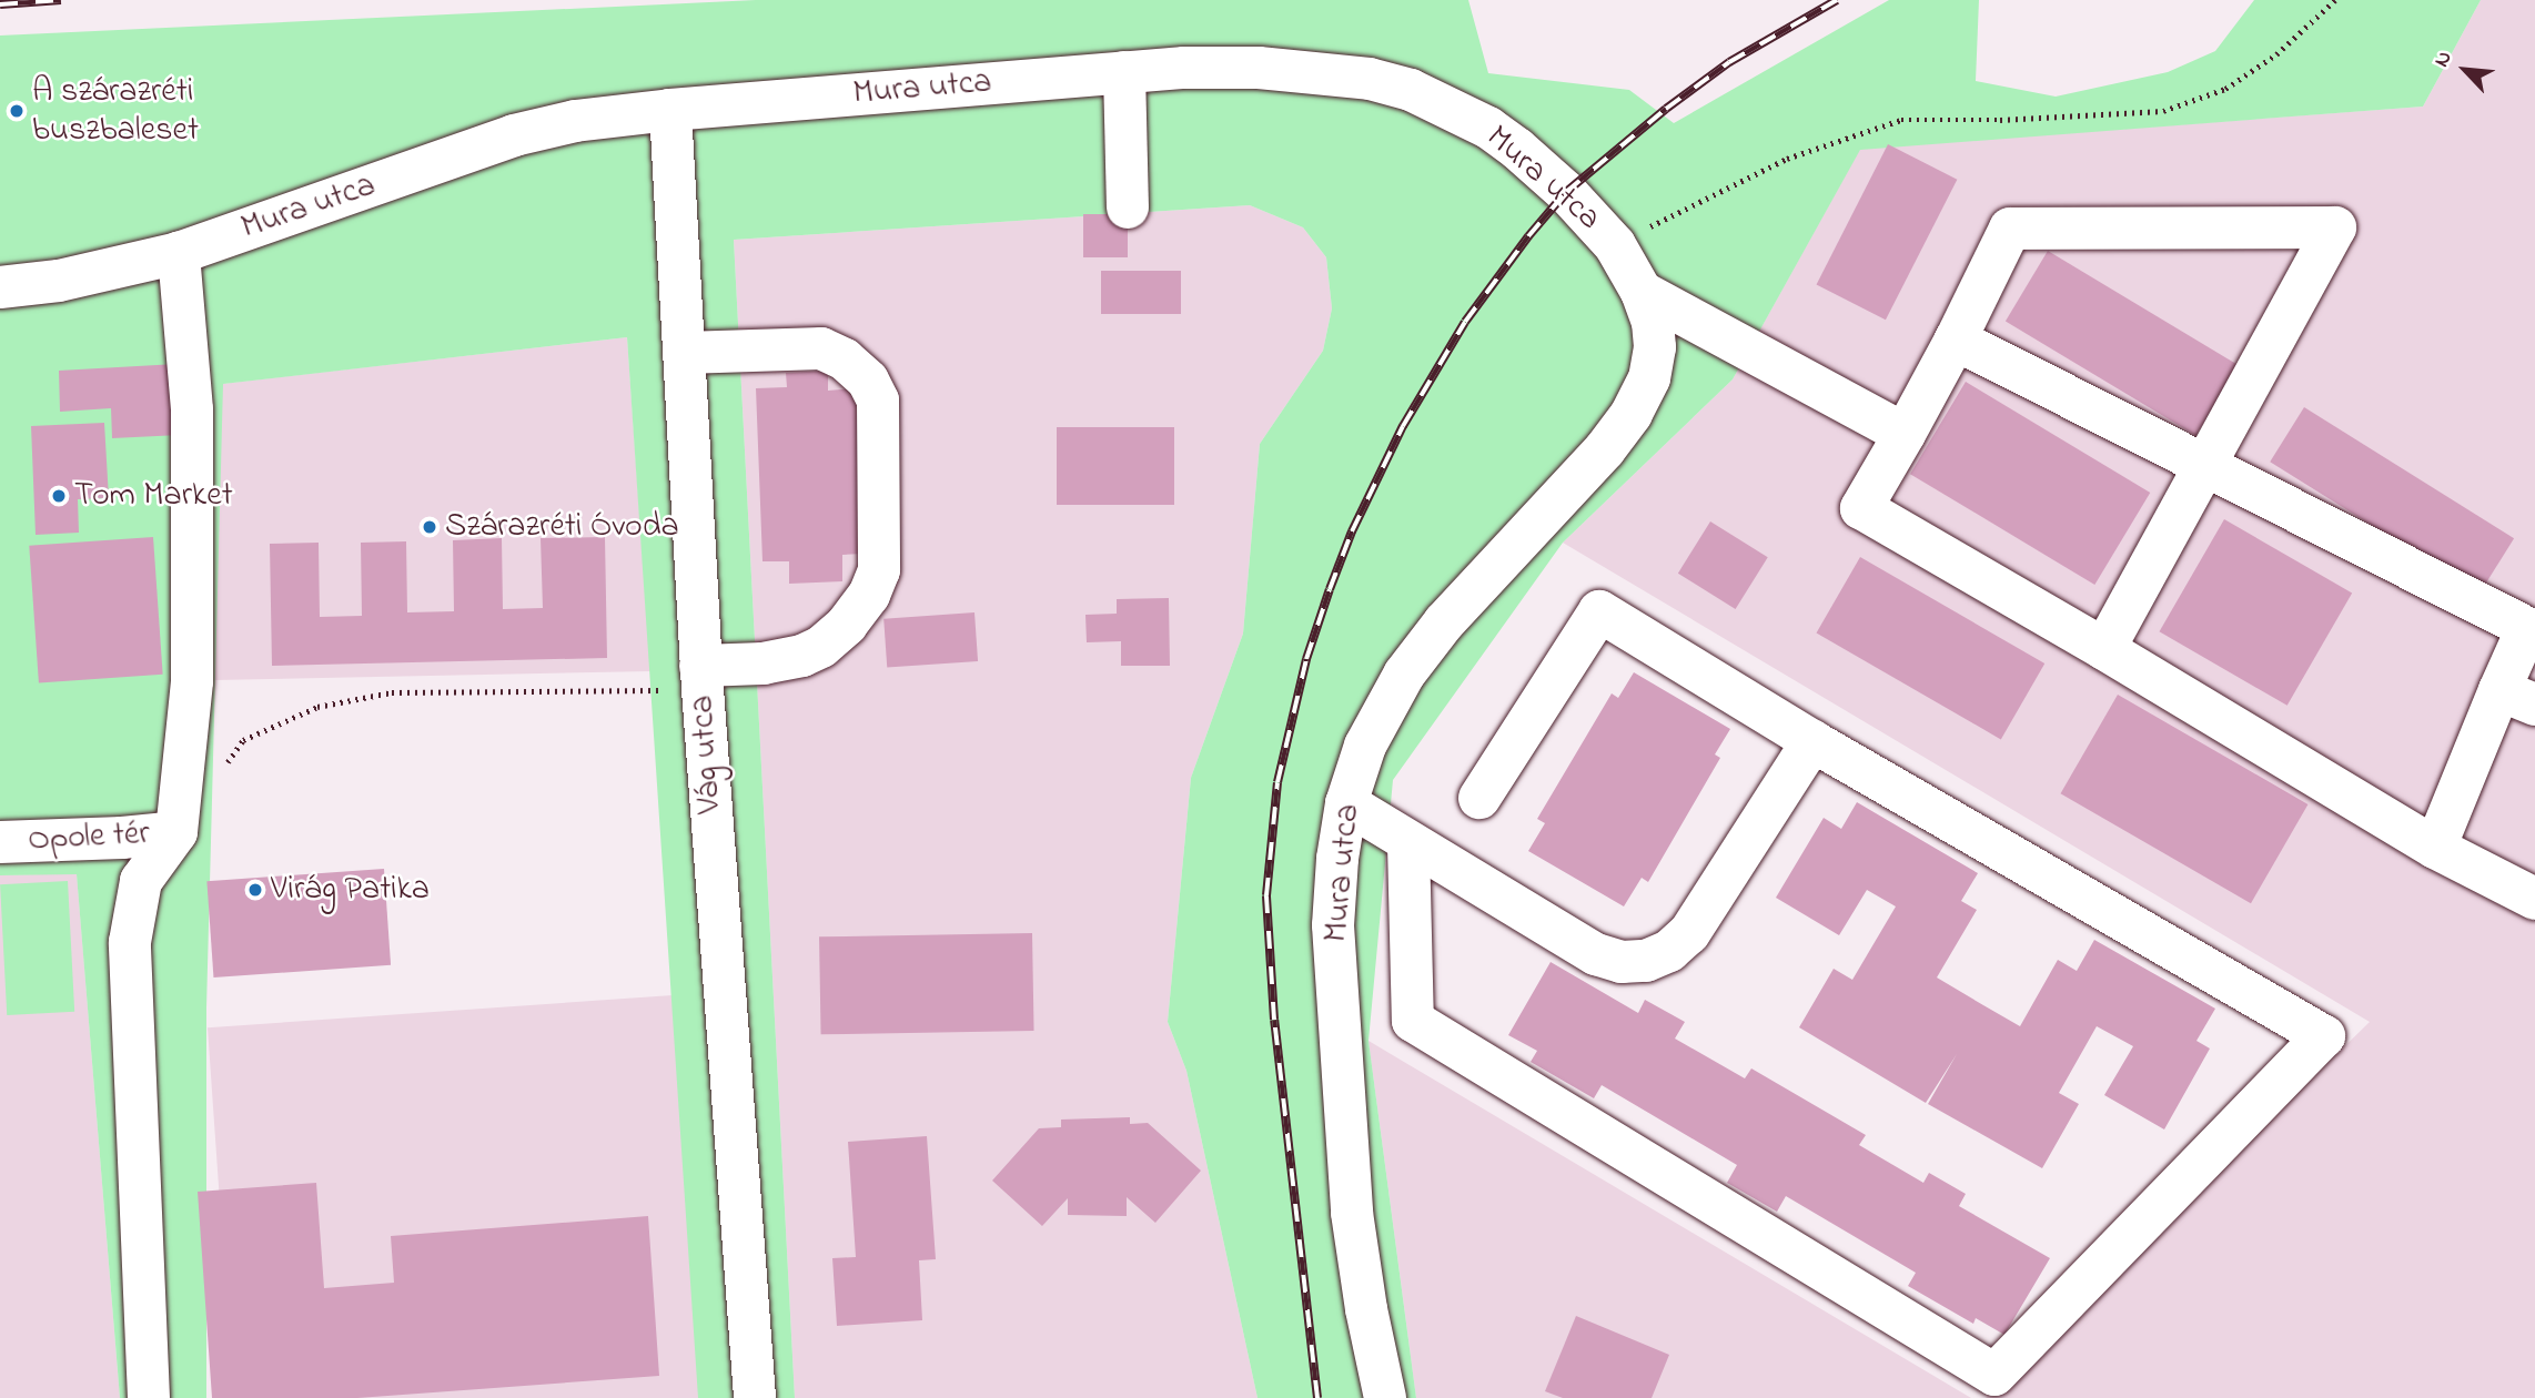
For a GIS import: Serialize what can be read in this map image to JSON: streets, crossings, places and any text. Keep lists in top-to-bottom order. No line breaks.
{"streets":{"street":["Mura utca","Vág utca","Opole tér"]},"crossings":[["Mura utca","Vág utca"]],"places":["A szárazréti buszbaleset","Tom Market","Szárazréti Óvoda","Virág Patika"],"north":"top left"}
